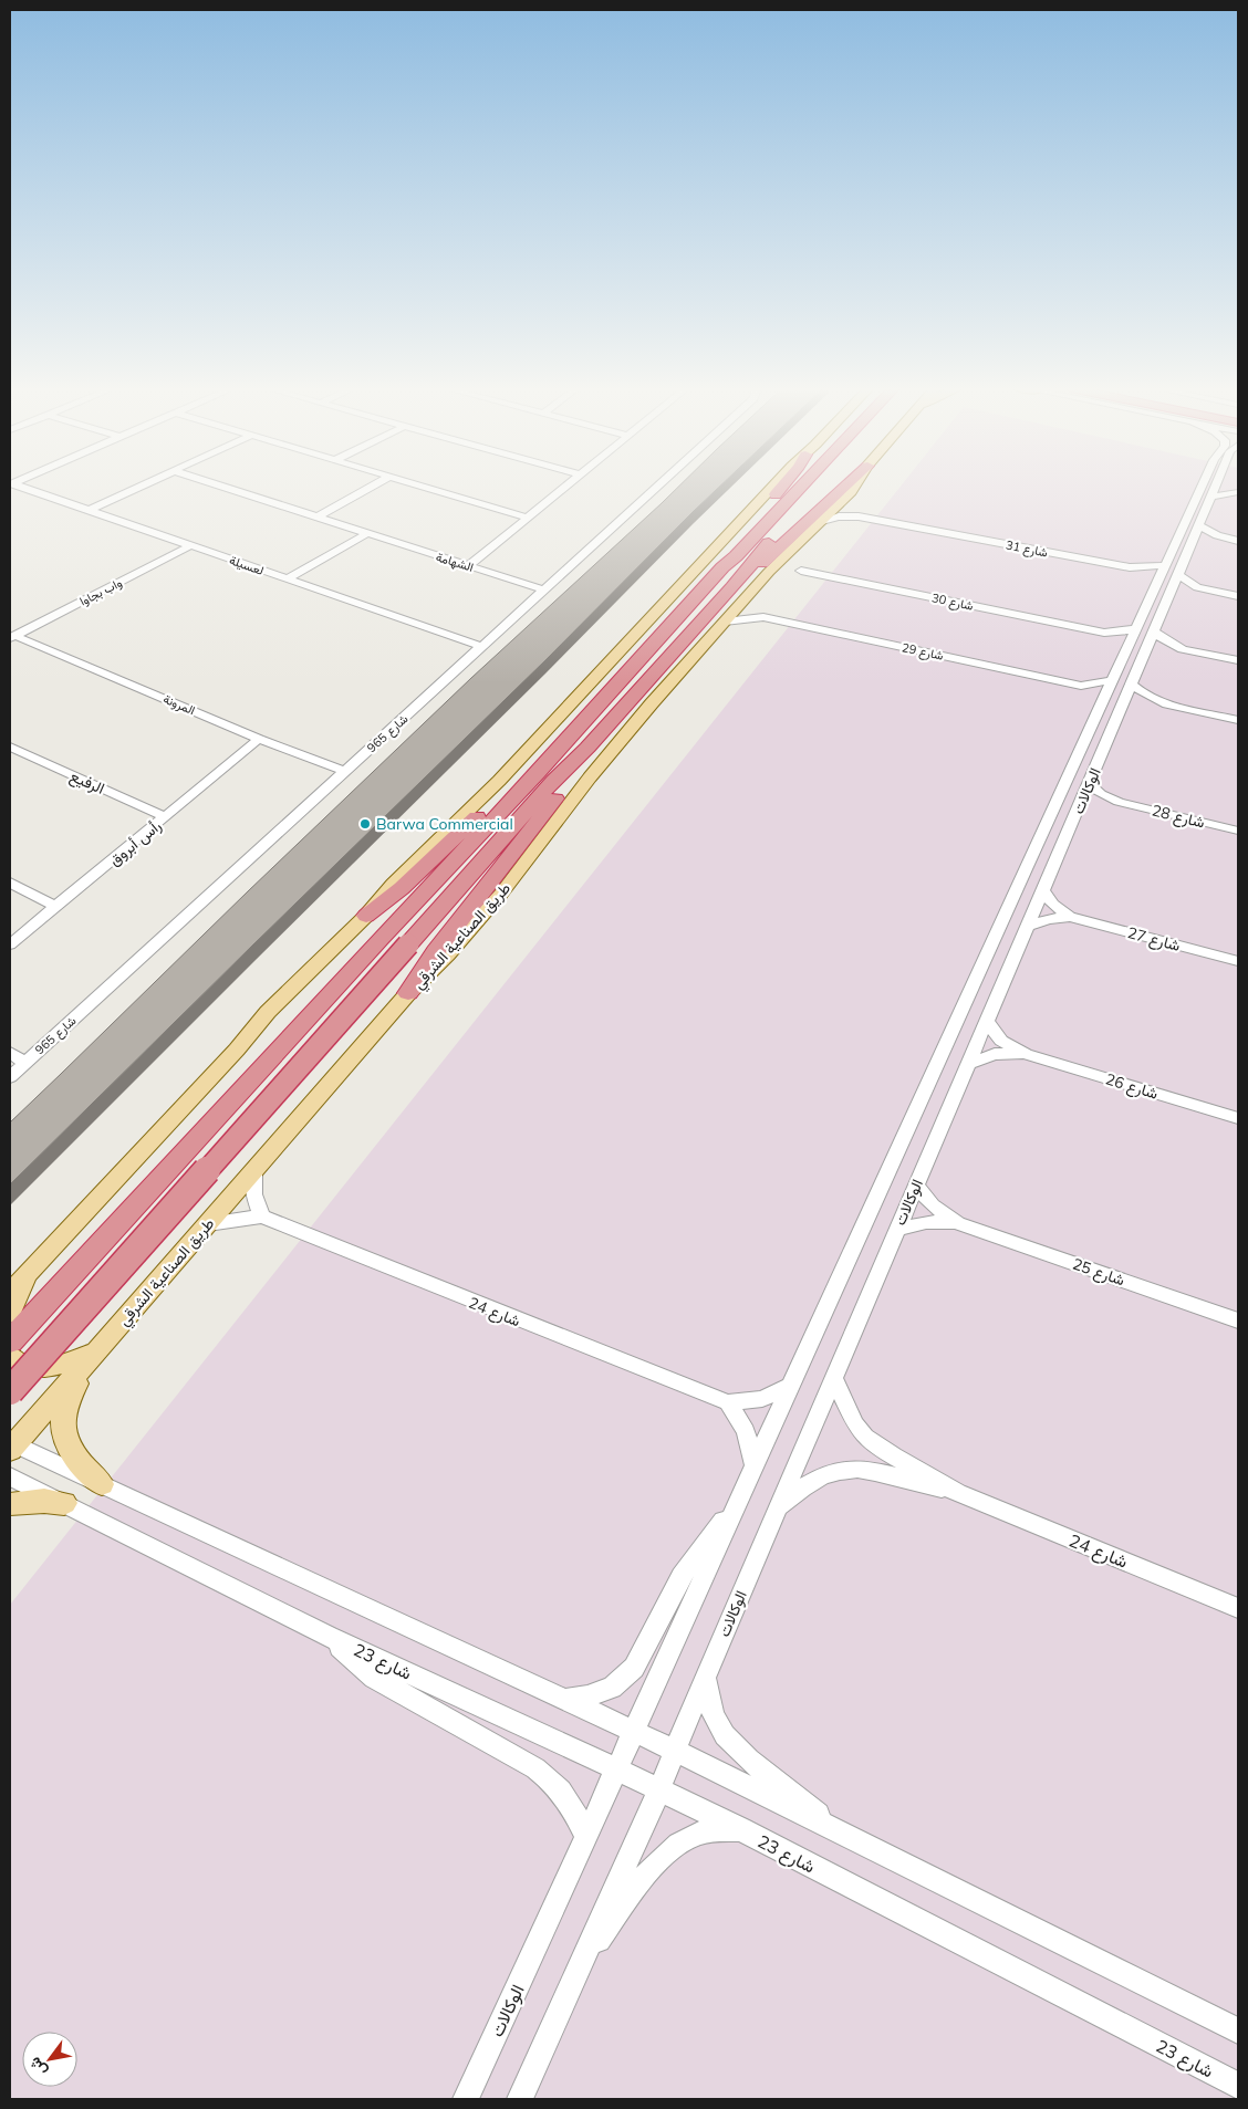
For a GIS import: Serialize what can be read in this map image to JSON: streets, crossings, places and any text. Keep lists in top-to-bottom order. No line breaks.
{"streets":{"main road":["طريق الصناعية الشرقي"],"street":["شارع 31","الشهامة","لعسيلة","واب بجاوا","شارع 30","شارع 29","المرونة","شارع 965","الرفيع","الوكالات","شارع 28","رأس أبروق","شارع 27","شارع 26","شارع 25","شارع 24","شارع 23"]},"crossings":[["شارع 31","الوكالات"],["شارع 31","طريق الصناعية الشرقي"],["الشهامة","شارع 965"],["لعسيلة","واب بجاوا"],["لعسيلة","شارع 965"],["واب بجاوا","المرونة"],["شارع 30","الوكالات"],["شارع 29","الوكالات"],["شارع 29","طريق الصناعية الشرقي"],["المرونة","شارع 965"],["المرونة","رأس أبروق"],["الرفيع","رأس أبروق"],["الوكالات","شارع 28"],["الوكالات","شارع 27"],["الوكالات","شارع 26"],["الوكالات","شارع 25"],["الوكالات","شارع 24"],["الوكالات","شارع 23"],["طريق الصناعية الشرقي","شارع 24"]],"places":["Barwa Commercial"],"north":"bottom left"}
